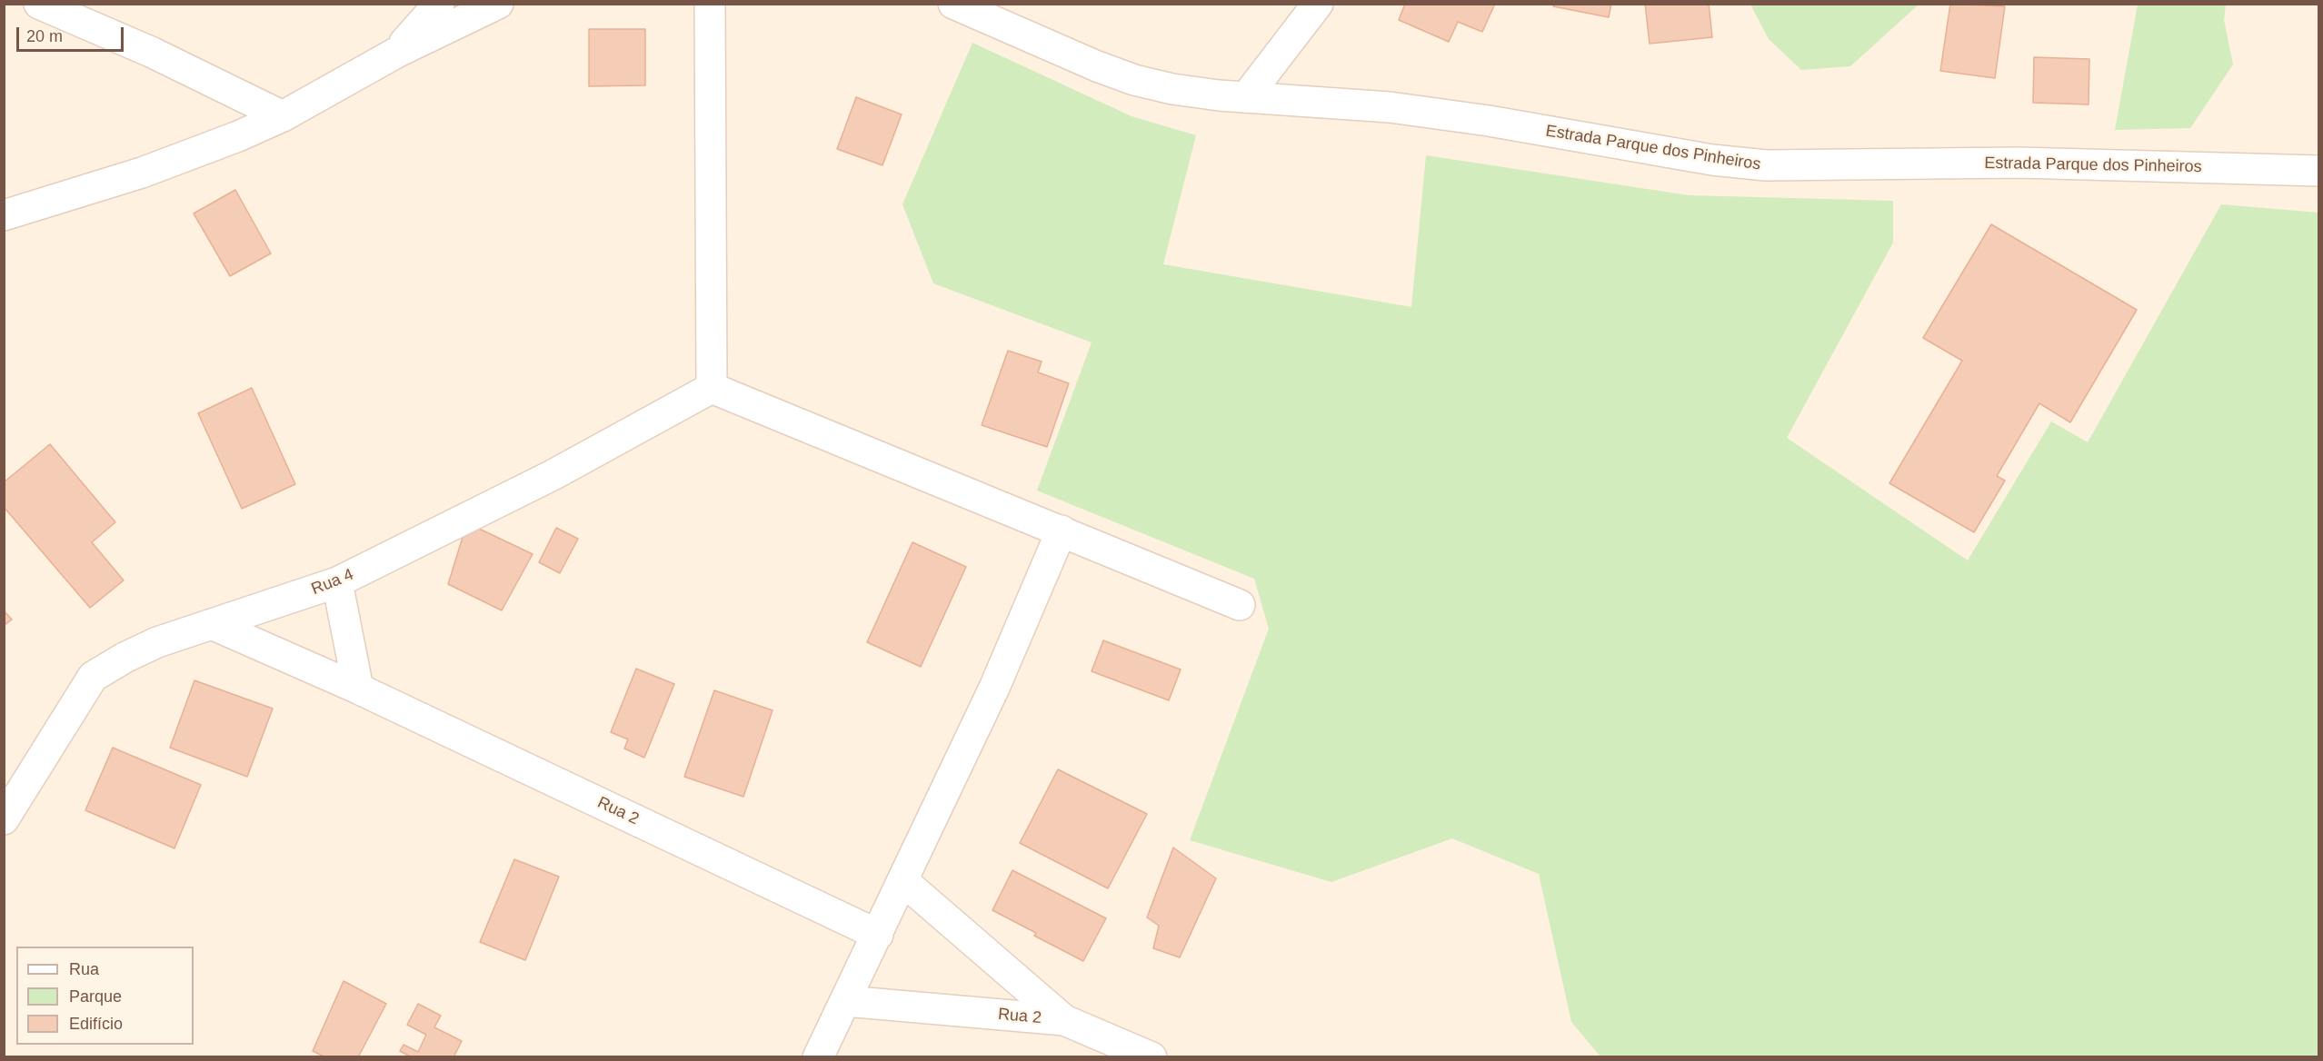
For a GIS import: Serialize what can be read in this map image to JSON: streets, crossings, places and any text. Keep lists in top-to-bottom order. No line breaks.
{"streets":{"street":["Estrada Parque dos Pinheiros","Rua 4","Rua 2"]},"crossings":[["Rua 4","Rua 2"]],"legend":["Rua","Parque","Edifício"],"scale_bar":"20 m"}
